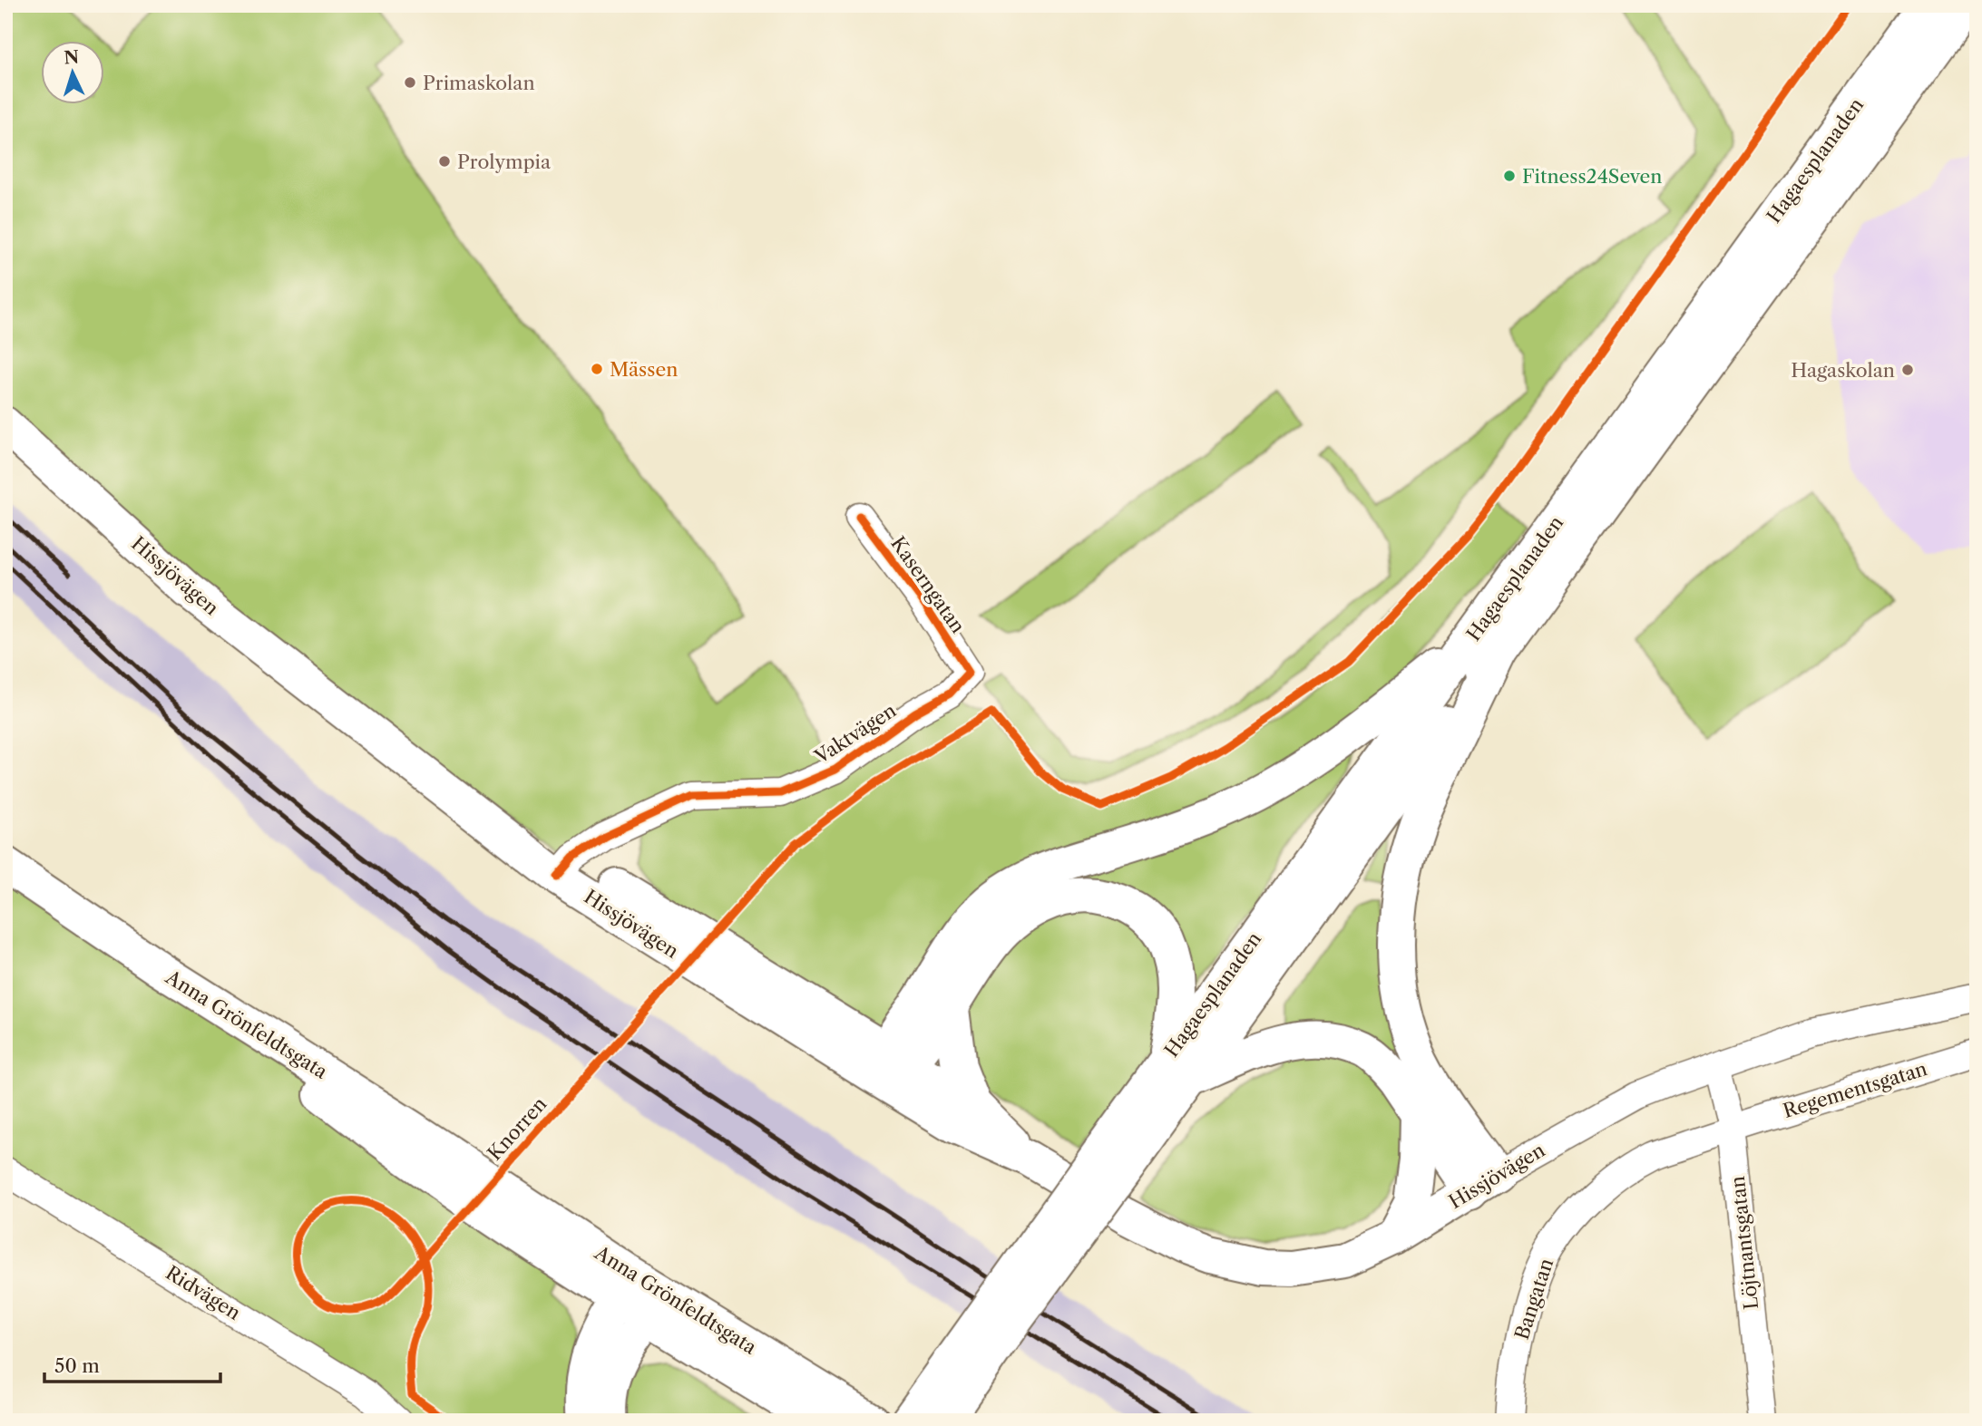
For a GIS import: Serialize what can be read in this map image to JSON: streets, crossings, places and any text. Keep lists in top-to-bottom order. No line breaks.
{"streets":{"main road":["Hagaesplanaden","Hissjövägen","Anna Grönfeldtsgata"],"street":["Kaserngatan","Vaktvägen","Regementsgatan","Löjtnantsgatan","Ridvägen","Bangatan"],"cycle path":["Knorren"]},"crossings":[["Hissjövägen","Vaktvägen"],["Hissjövägen","Löjtnantsgatan"],["Kaserngatan","Vaktvägen"],["Regementsgatan","Löjtnantsgatan"],["Regementsgatan","Bangatan"],["Löjtnantsgatan","Bangatan"]],"places":["Primaskolan","Prolympia","Fitness24Seven","Mässen","Hagaskolan"],"scale_bar":"50 m","north":"top"}
